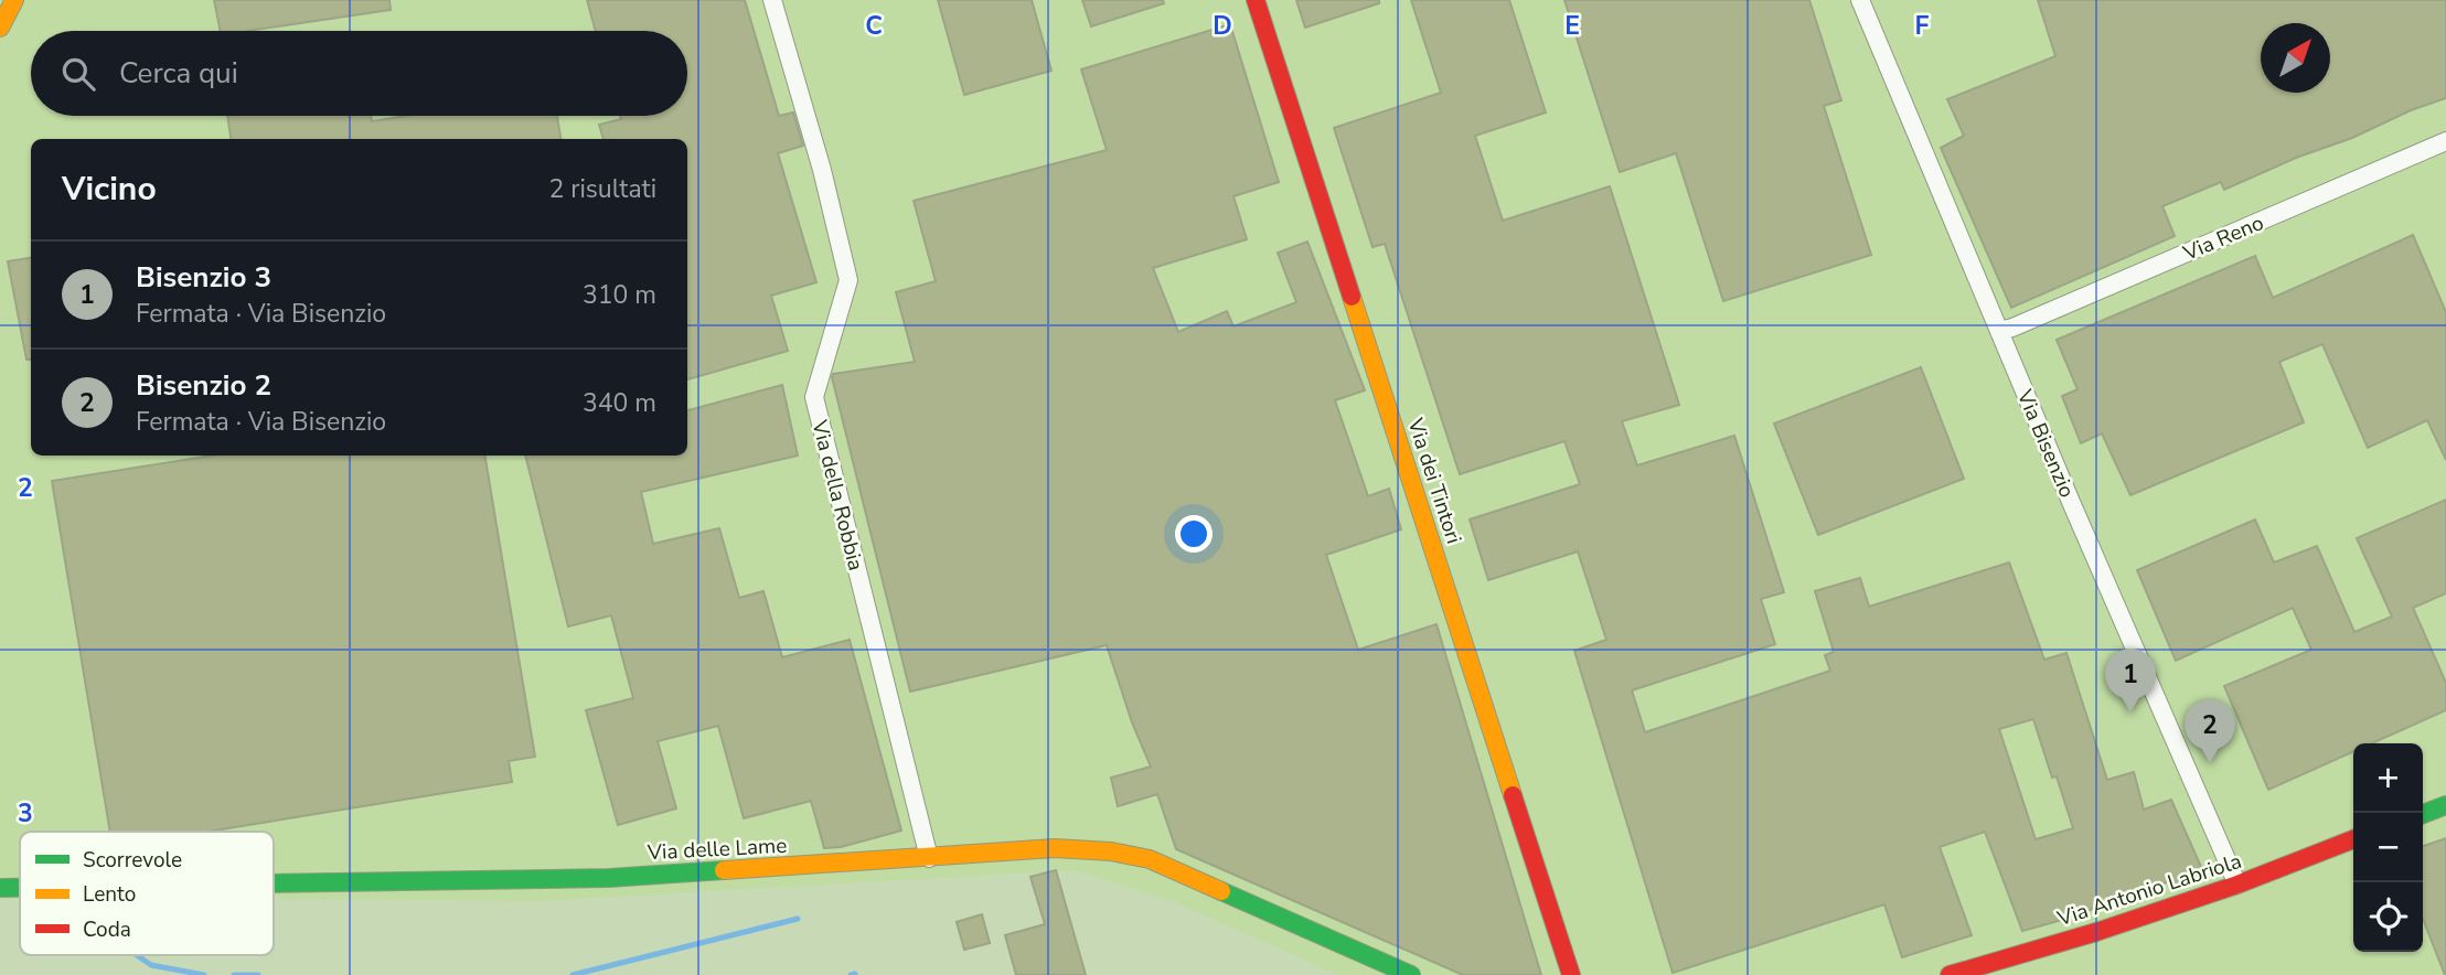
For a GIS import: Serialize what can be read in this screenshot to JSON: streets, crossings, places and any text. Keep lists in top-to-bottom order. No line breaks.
{"streets":{"street":["Via Reno","Via Bisenzio","Via dei Tintori","Via della Robbia","Via delle Lame","Via Antonio Labriola"]},"crossings":[["Via Reno","Via Bisenzio"],["Via Bisenzio","Via Antonio Labriola"],["Via della Robbia","Via delle Lame"]],"legend":["Scorrevole","Lento","Coda"],"north":"top right","page":{"search":"Cerca qui","heading":["Vicino","2 risultati"],"list":[{"mark":"1","name":"Bisenzio 3","note":"Fermata · Via Bisenzio","value":"310 m"},{"mark":"2","name":"Bisenzio 2","note":"Fermata · Via Bisenzio","value":"340 m"}],"pins":["1","2"],"map_buttons":["+","−"]},"grid":{"columns":["C","D","E","F"],"rows":["2","3"]}}
